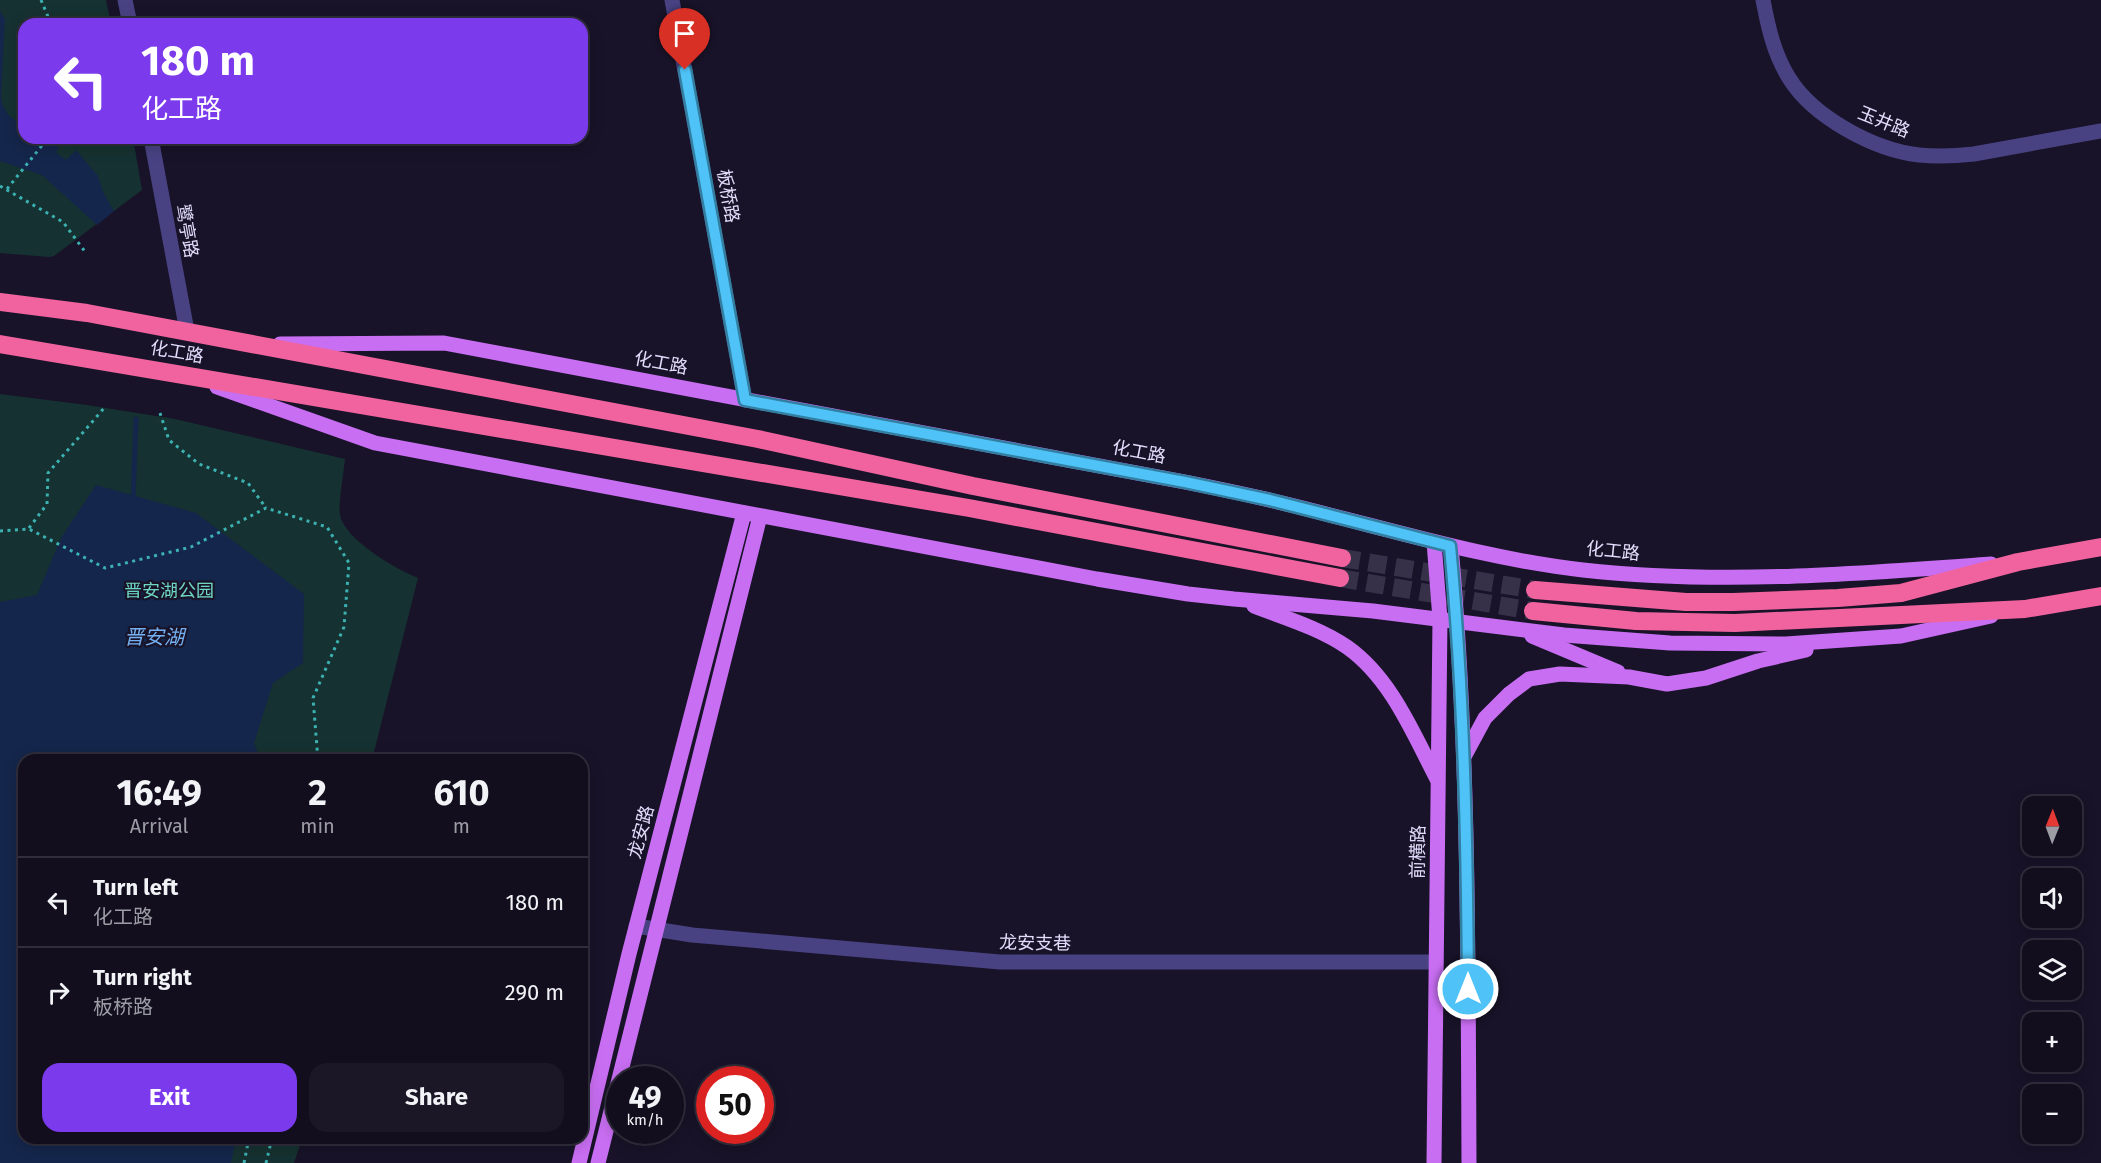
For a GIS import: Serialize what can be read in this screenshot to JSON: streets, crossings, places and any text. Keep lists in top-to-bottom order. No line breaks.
{"streets":{"highway":["化工路"],"main road":["龙安路","前横路"],"street":["玉井路","板桥路","鹭亭路","龙安支巷"]},"crossings":[["板桥路","化工路"],["鹭亭路","化工路"],["化工路","前横路"],["龙安路","龙安支巷"],["前横路","龙安支巷"]],"water":["晋安湖"],"parks":["晋安湖公园"],"north":"top","page":{"turn":["180 m","化工路"],"eta":["16:49","Arrival","2","min","610","m"],"map_buttons":["+","−"],"list":[{"name":"Turn left","note":"化工路","value":"180 m"},{"name":"Turn right","note":"板桥路","value":"290 m"}],"buttons":["Exit","Share"],"speed":"49 km/h","limit":"50"}}
